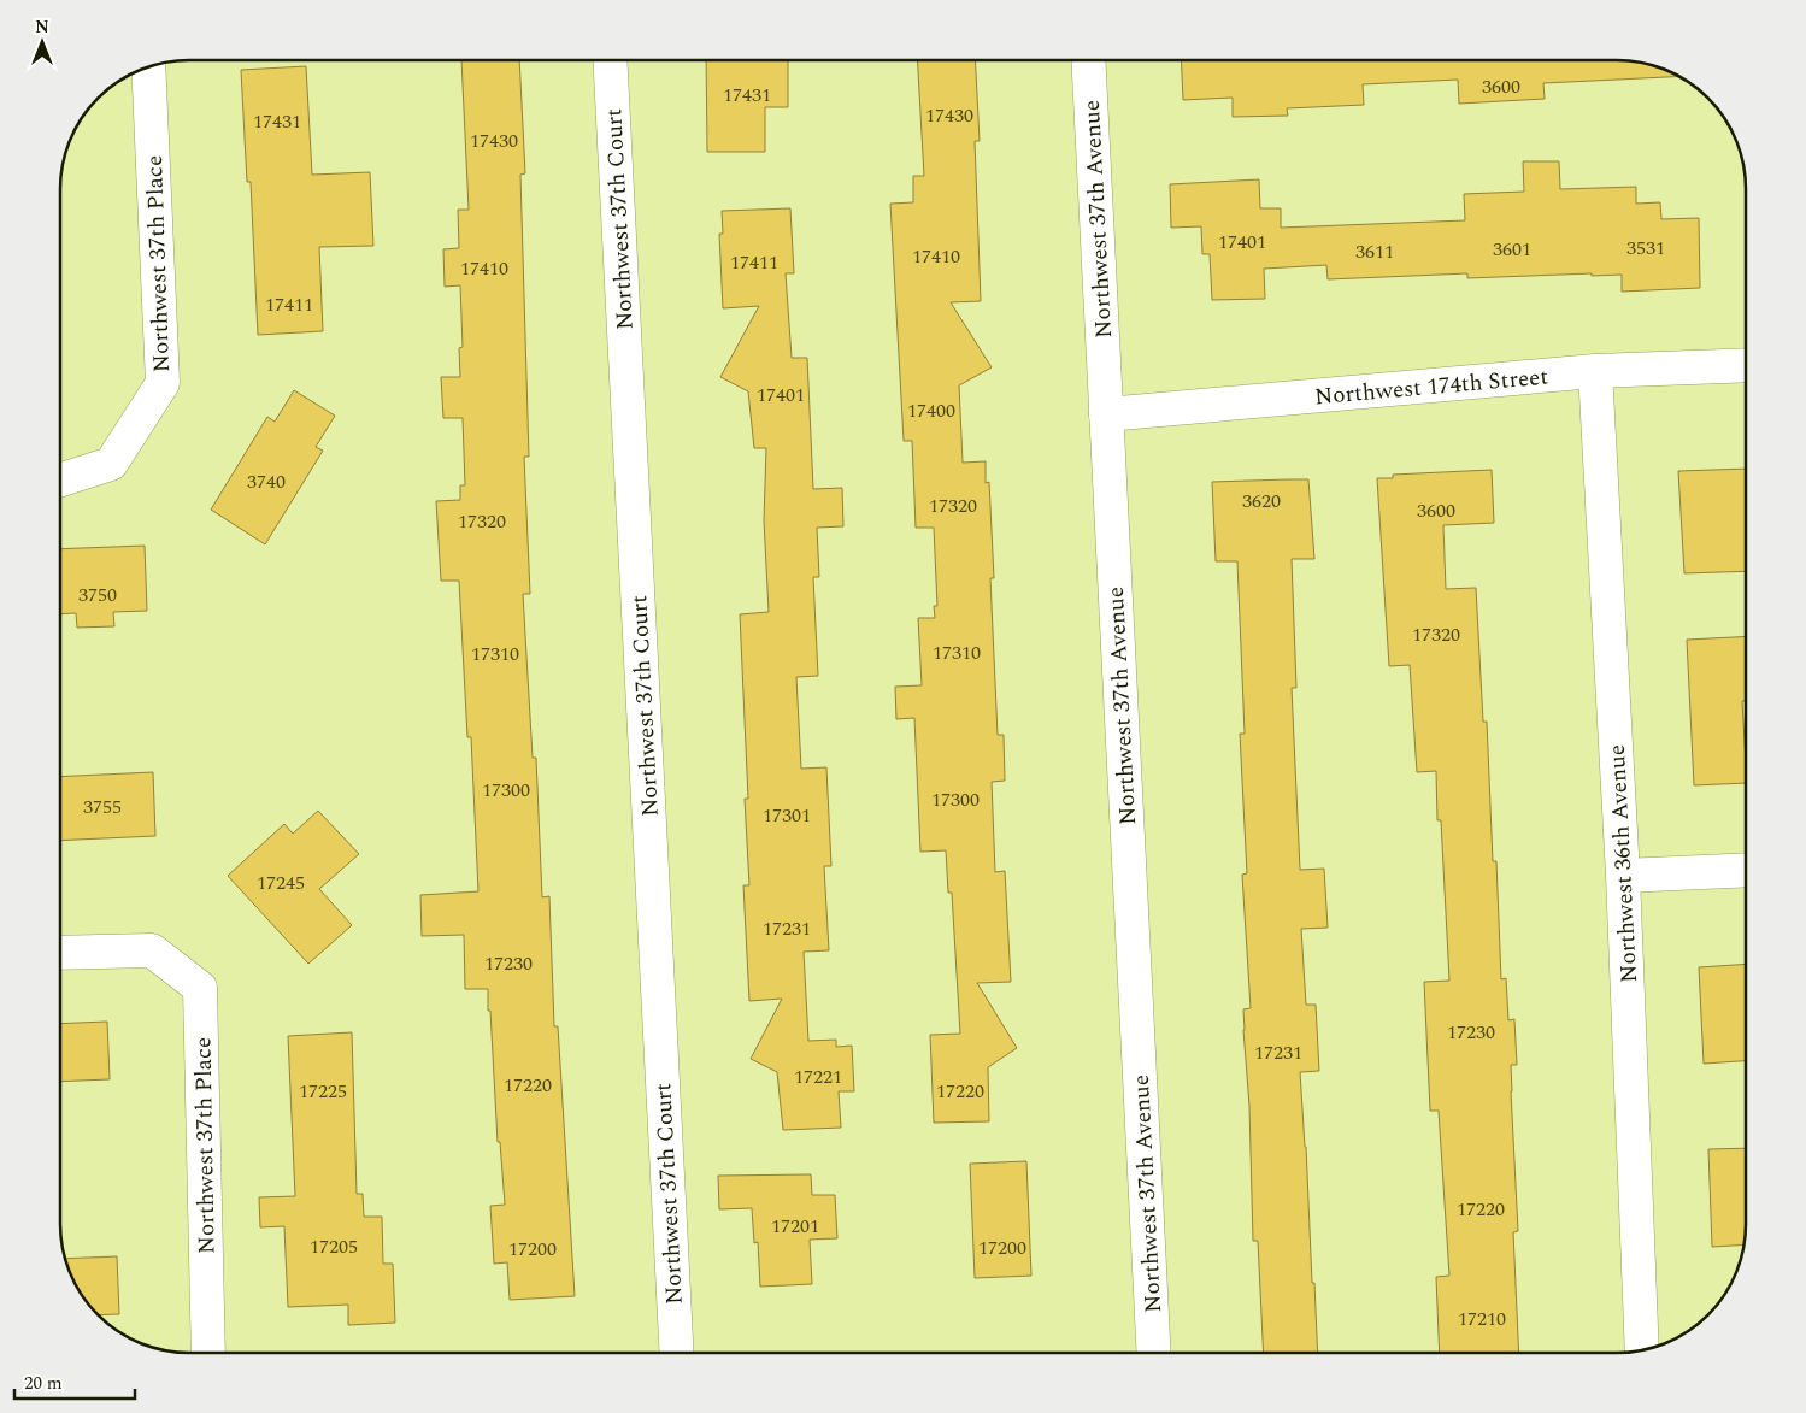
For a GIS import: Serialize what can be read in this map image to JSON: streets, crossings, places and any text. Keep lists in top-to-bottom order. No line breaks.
{"streets":{"street":["Northwest 37th Court","Northwest 37th Avenue","Northwest 37th Place","Northwest 174th Street","Northwest 36th Avenue"]},"crossings":[["Northwest 37th Avenue","Northwest 174th Street"],["Northwest 174th Street","Northwest 36th Avenue"]],"house_numbers":["3600","17431","17430","17431","17430","17401","3531","3601","3611","17410","17411","17410","17411","17401","17400","3740","3620","17320","3600","17320","3750","17320","17310","17310","17300","17300","3755","17301","17245","17231","17230","17230","17231","17221","17220","17225","17220","17220","17201","17205","17200","17200","17210"],"scale_bar":"20 m","north":"top"}
